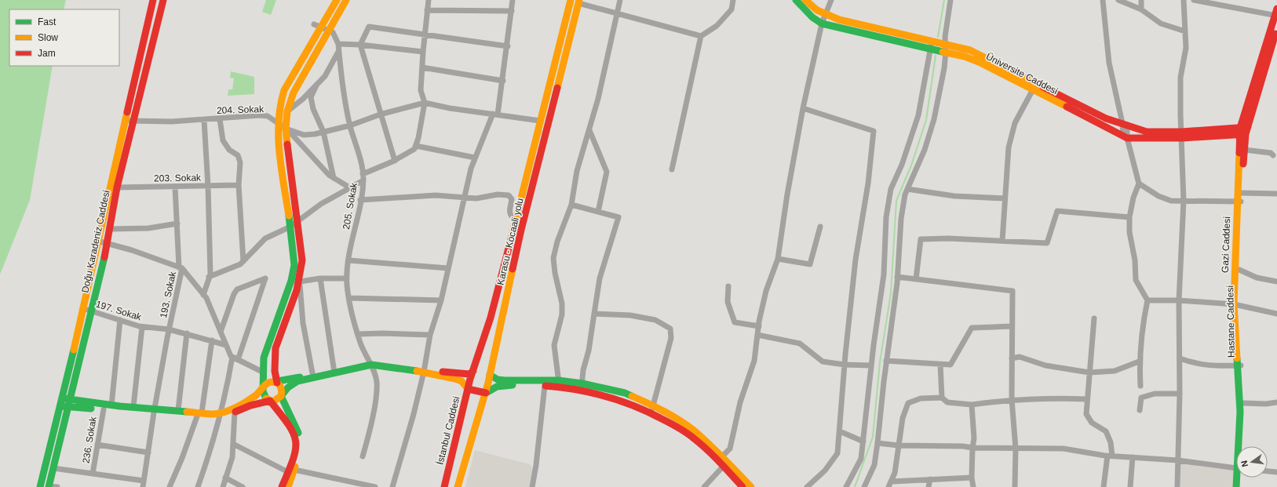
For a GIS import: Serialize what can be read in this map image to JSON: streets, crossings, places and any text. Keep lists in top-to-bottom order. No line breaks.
{"streets":{"main road":["Üniversite Caddesi","Doğu Karadeniz Caddesi","Karasu - Kocaali yolu","Gazi Caddesi","Hastane Caddesi","İstanbul Caddesi"],"street":["204. Sokak","203. Sokak","205. Sokak","193. Sokak","197. Sokak","236. Sokak"]},"crossings":[["Üniversite Caddesi","Gazi Caddesi"],["Üniversite Caddesi","Hastane Caddesi"],["204. Sokak","205. Sokak"],["204. Sokak","Doğu Karadeniz Caddesi"],["203. Sokak","Doğu Karadeniz Caddesi"],["Doğu Karadeniz Caddesi","193. Sokak"],["Doğu Karadeniz Caddesi","197. Sokak"],["Karasu - Kocaali yolu","İstanbul Caddesi"],["Gazi Caddesi","Hastane Caddesi"],["193. Sokak","197. Sokak"]],"legend":["Fast","Slow","Jam"],"north":"left"}
